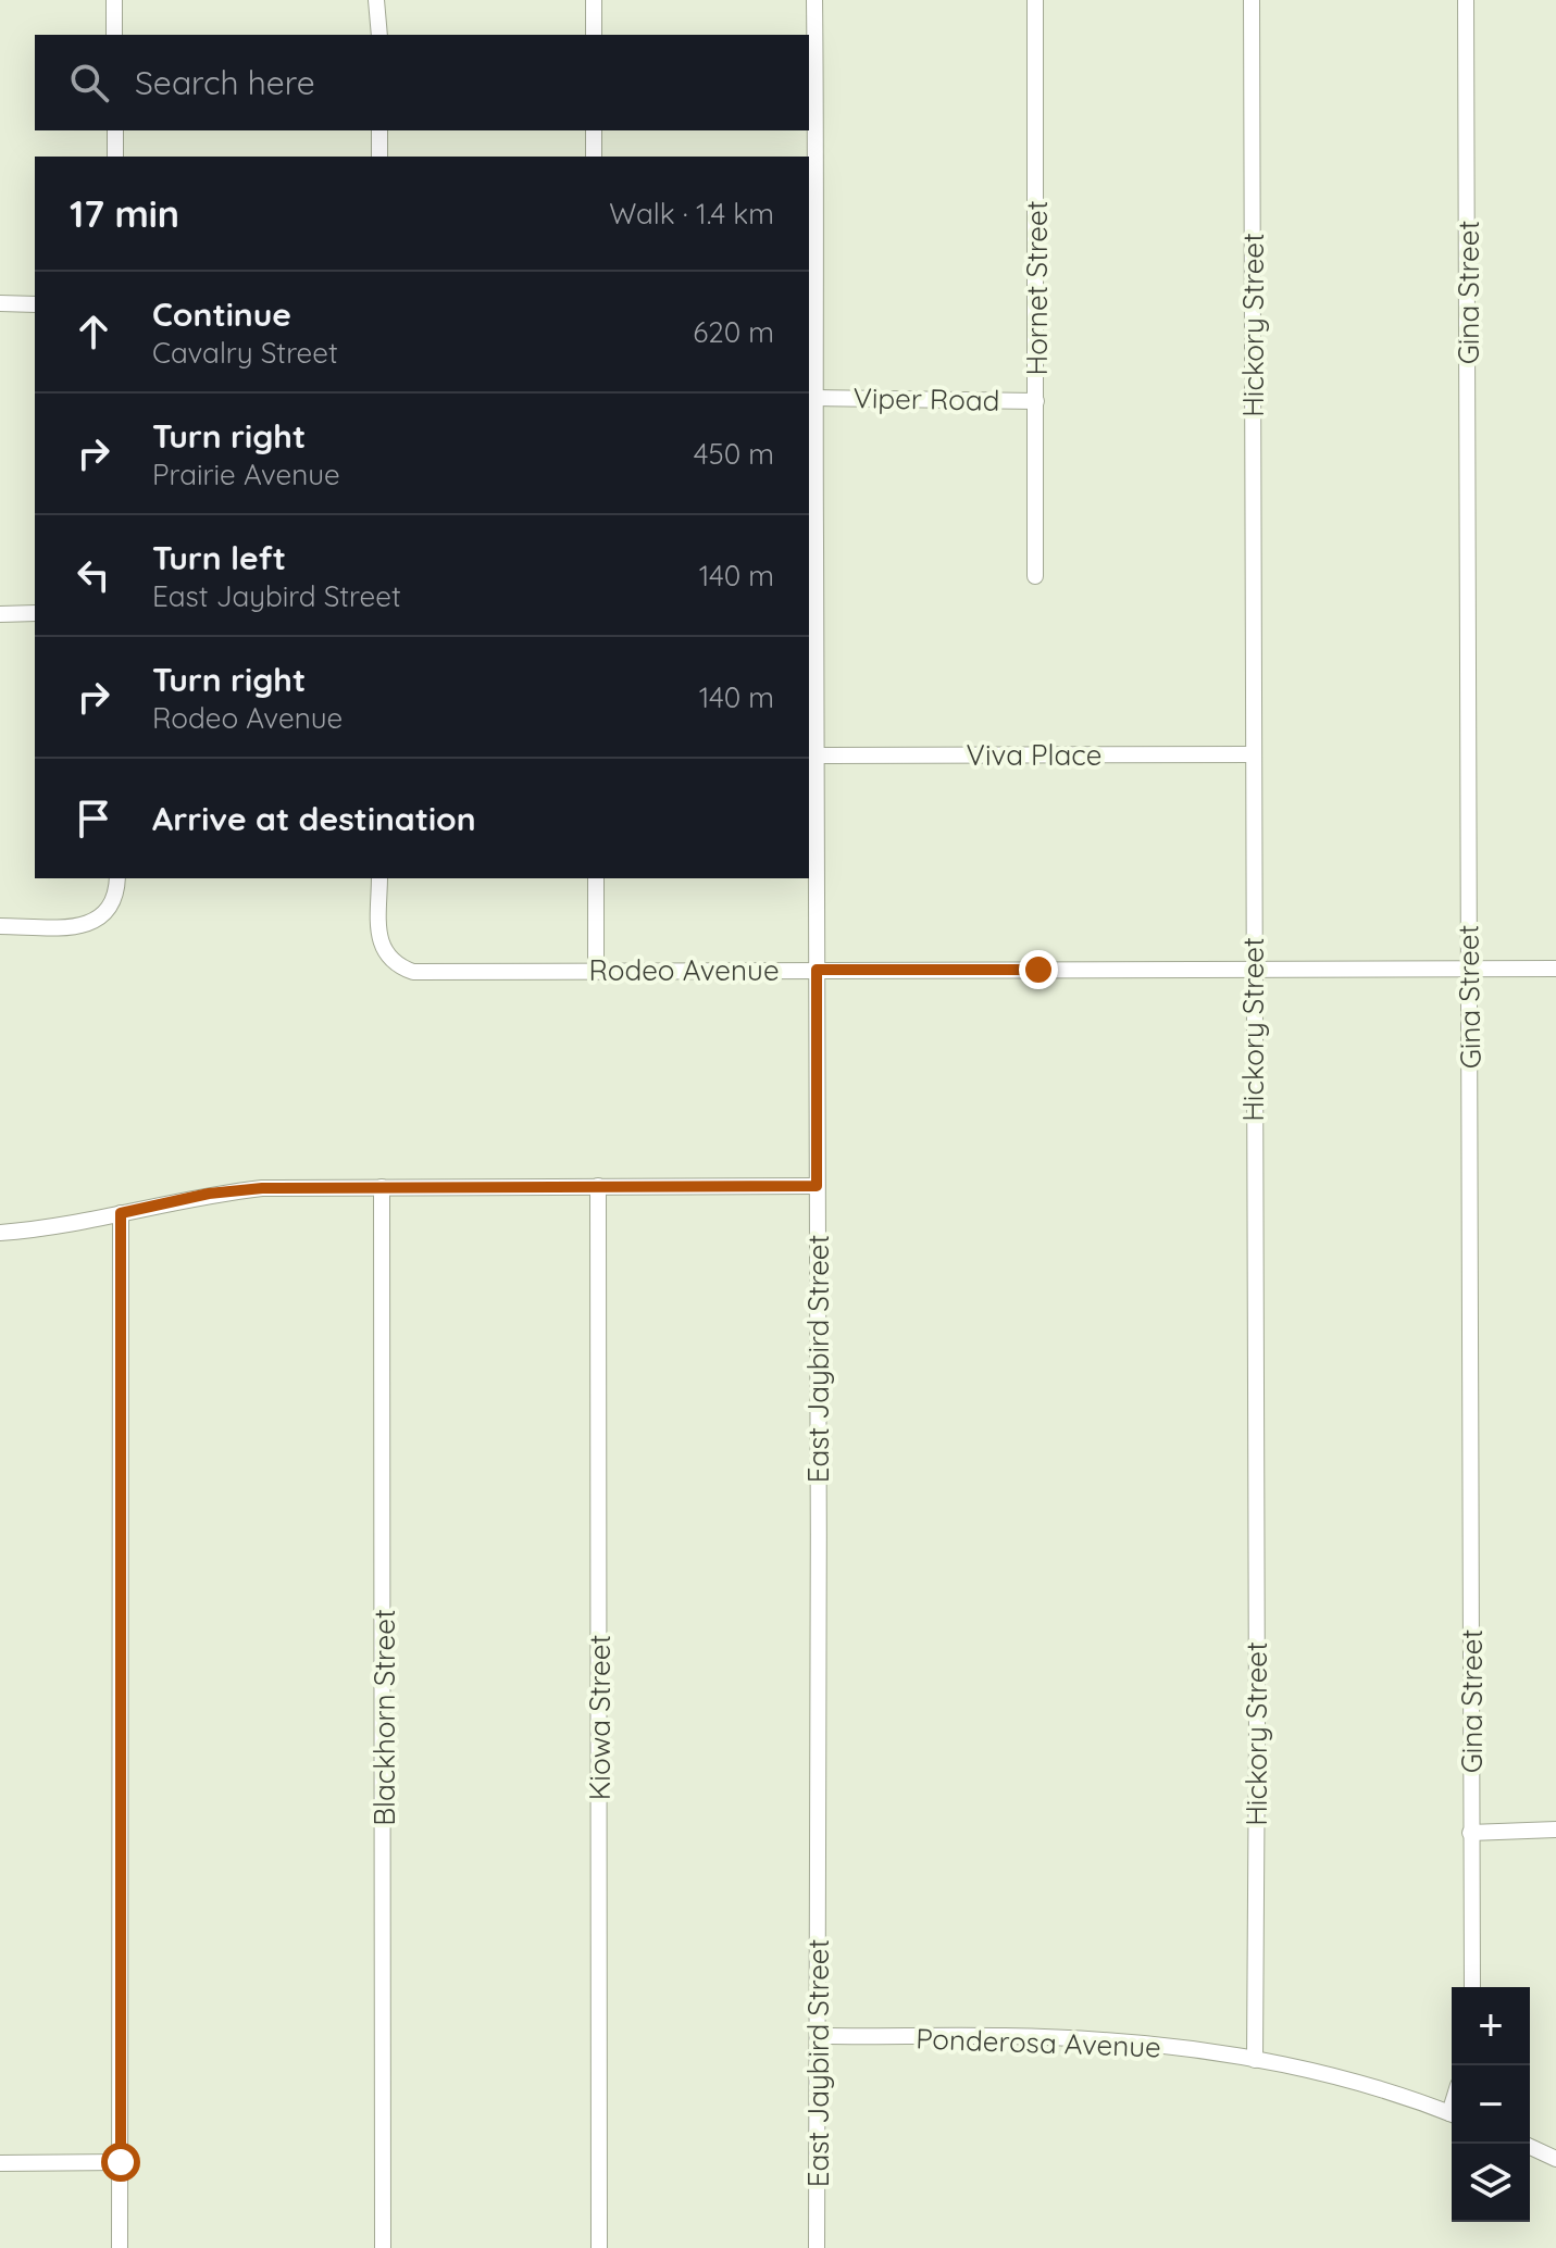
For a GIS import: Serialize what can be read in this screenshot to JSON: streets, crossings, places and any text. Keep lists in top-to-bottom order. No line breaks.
{"streets":{"street":["Hornet Street","Gina Street","Hickory Street","Viper Road","Viva Place","Rodeo Avenue","East Jaybird Street","Blackhorn Street","Kiowa Street","Ponderosa Avenue"]},"crossings":[["Hornet Street","Viper Road"],["Gina Street","Rodeo Avenue"],["Hickory Street","Viva Place"],["Hickory Street","Rodeo Avenue"],["Hickory Street","Ponderosa Avenue"],["Viper Road","East Jaybird Street"],["Viva Place","East Jaybird Street"],["Rodeo Avenue","East Jaybird Street"],["East Jaybird Street","Ponderosa Avenue"]],"page":{"search":"Search here","heading":["17 min","Walk · 1.4 km"],"list":[["Continue","Cavalry Street","620 m"],["Turn right","Prairie Avenue","450 m"],["Turn left","East Jaybird Street","140 m"],["Turn right","Rodeo Avenue","140 m"],"Arrive at destination"],"map_buttons":["+","−"]}}
